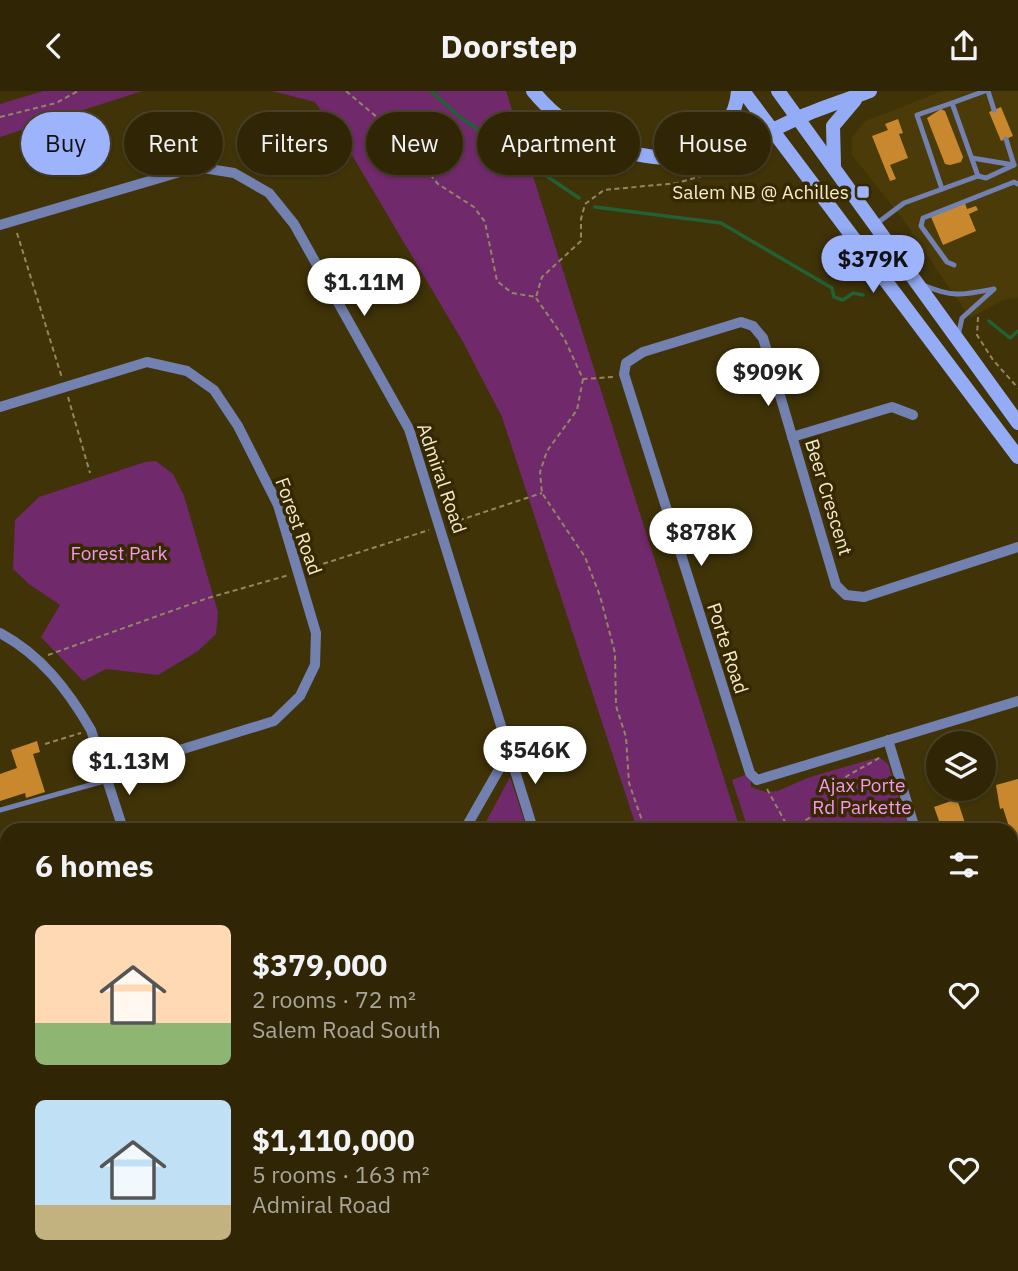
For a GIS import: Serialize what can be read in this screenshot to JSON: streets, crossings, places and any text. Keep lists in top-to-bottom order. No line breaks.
{"streets":{"street":["Admiral Road","Beer Crescent","Forest Road","Porte Road"]},"crossings":[["Beer Crescent","Porte Road"]],"parks":["Forest Park","Ajax Porte Rd Parkette"],"places":{"transit":["Salem NB @ Achilles"]},"page":{"header":"Doorstep","chip":["Buy","Rent","Filters","New","Apartment","House"],"price":["$379K","$1.11M","$909K","$878K","$546K","$1.13M"],"heading":"6 homes","list":[{"name":"$379,000","note":"2 rooms · 72 m² · Salem Road South"},{"name":"$1,110,000","note":"5 rooms · 163 m² · Admiral Road"}]}}
